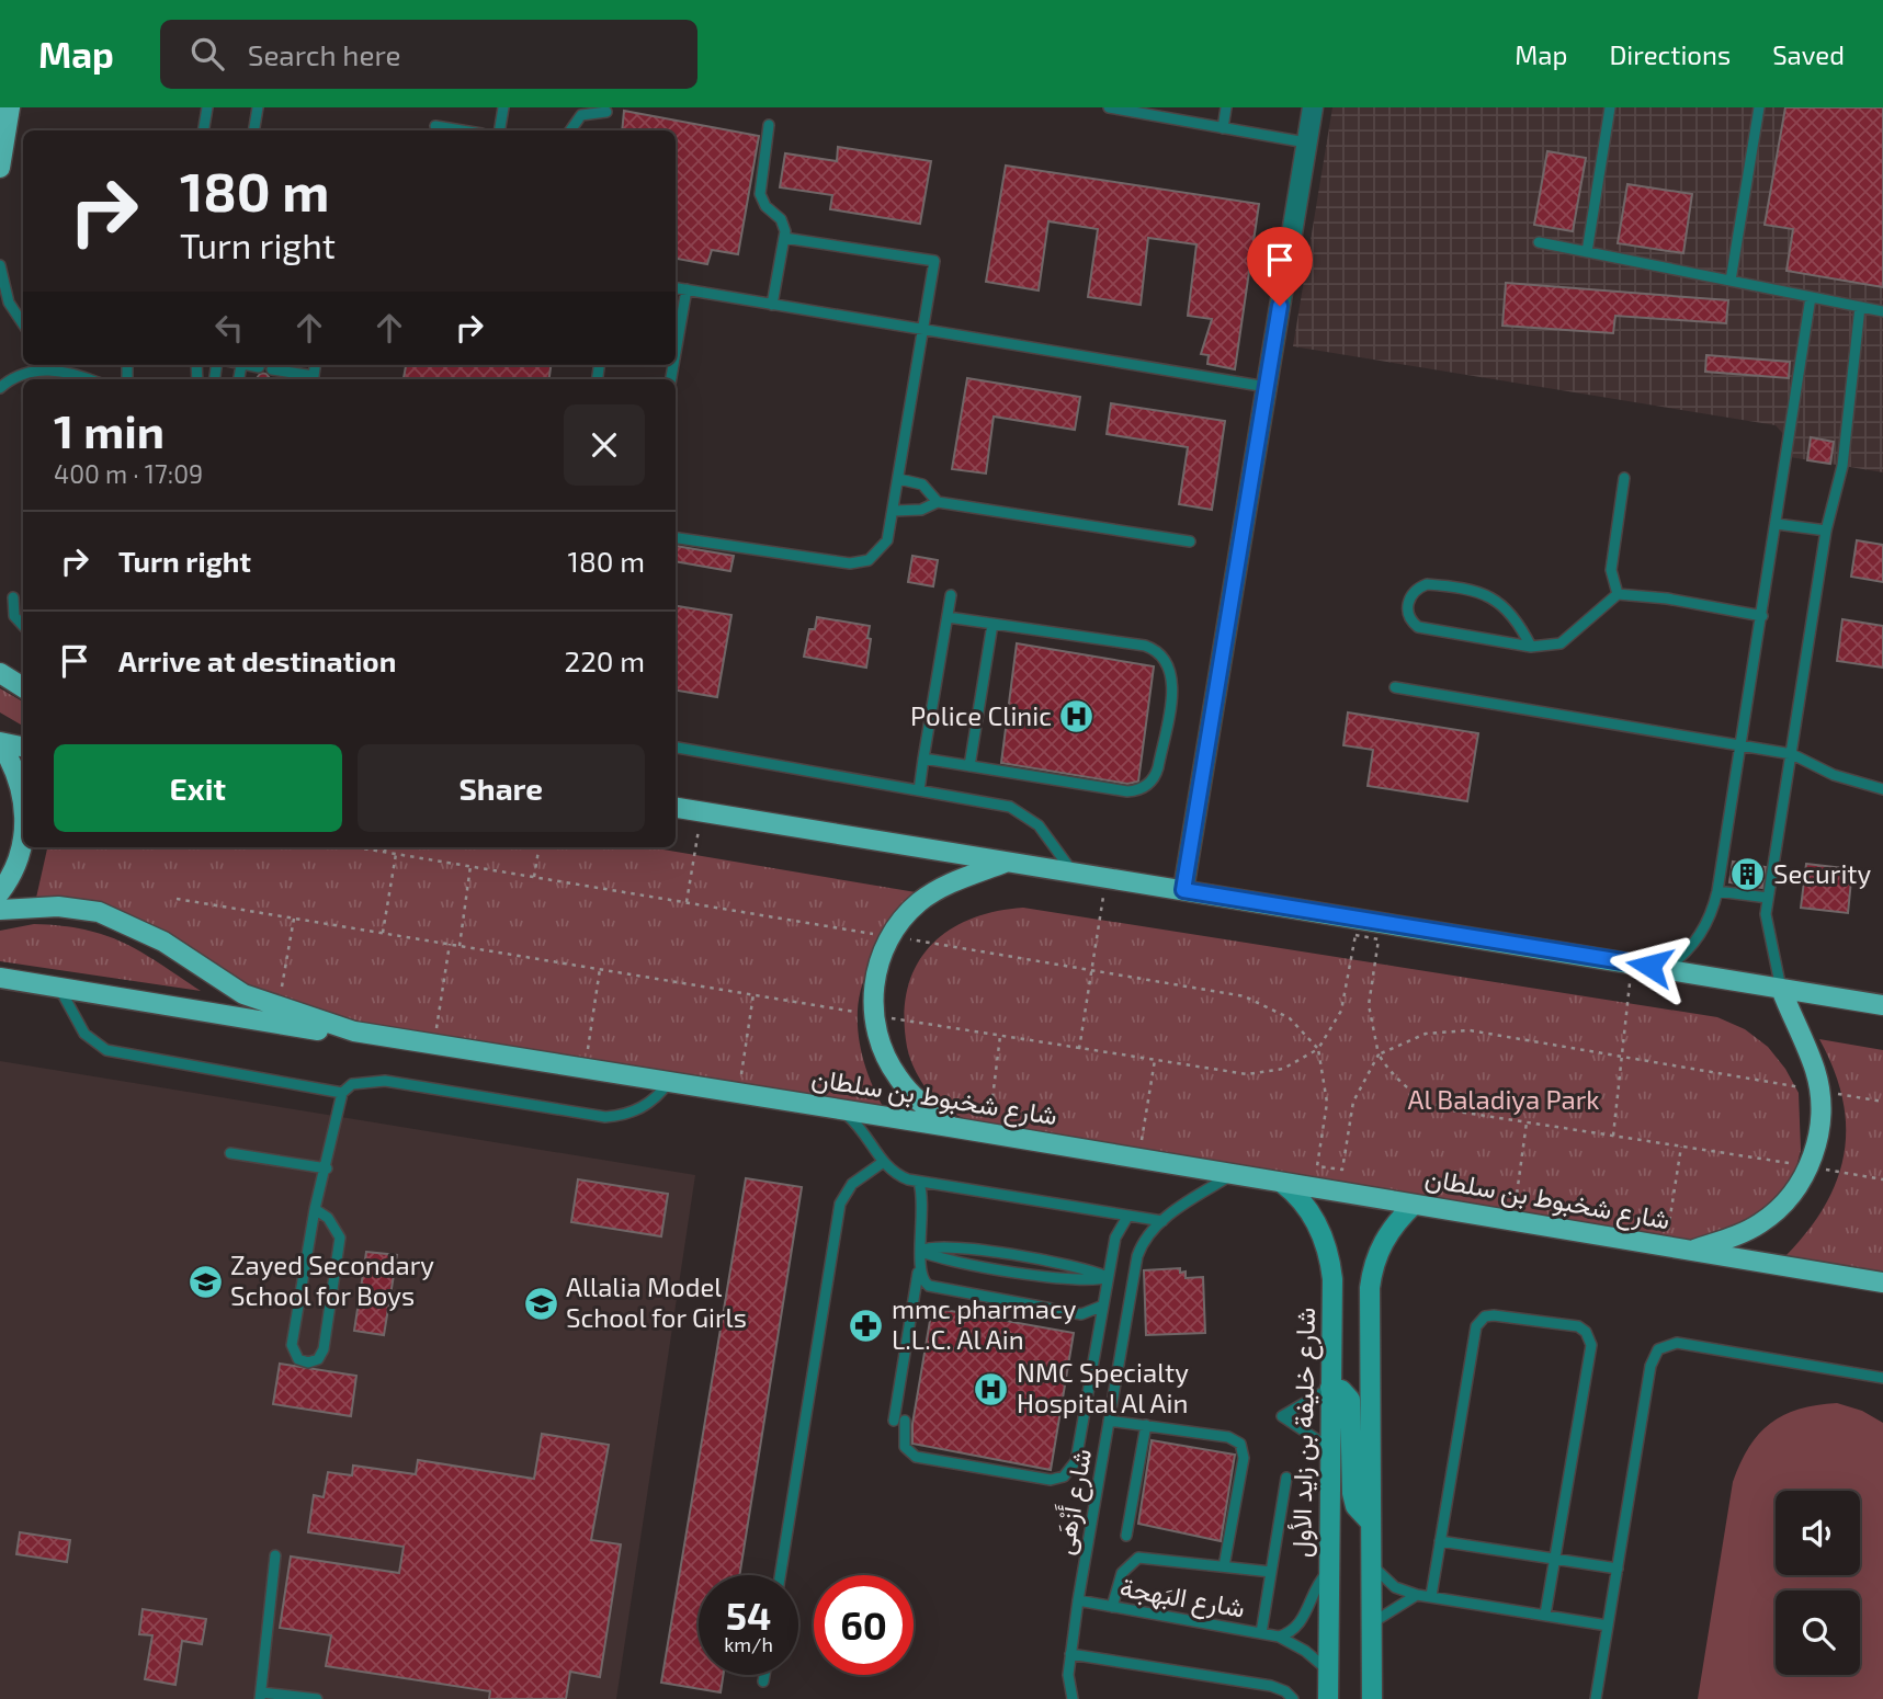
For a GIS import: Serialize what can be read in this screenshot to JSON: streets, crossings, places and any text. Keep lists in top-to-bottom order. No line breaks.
{"streets":{"main road":["شارع شخبوط بن سلطان","شارع خليفة بن زايد الأول"],"lane":["شارع أَزْهَى","شارع البَهجة"]},"crossings":[["شارع شخبوط بن سلطان","شارع خليفة بن زايد الأول"],["شارع شخبوط بن سلطان","شارع أَزْهَى"],["شارع خليفة بن زايد الأول","شارع البَهجة"],["شارع أَزْهَى","شارع البَهجة"]],"parks":["Al Baladiya Park"],"places":{"hospital":["Police Clinic","NMC Specialty Hospital Al Ain"],"building":["Security"],"school or university":["Zayed Secondary School for Boys","Allalia Model School for Girls"],"pharmacy":["mmc pharmacy L.L.C. Al Ain"]},"page":{"header":"Map","search":"Search here","nav":["Map","Directions","Saved"],"turn":["180 m","Turn right"],"heading":["1 min","400 m · 17:09"],"list":[{"name":"Turn right","value":"180 m"},{"name":"Arrive at destination","value":"220 m"}],"buttons":["Exit","Share"],"speed":"54 km/h","limit":"60"}}
